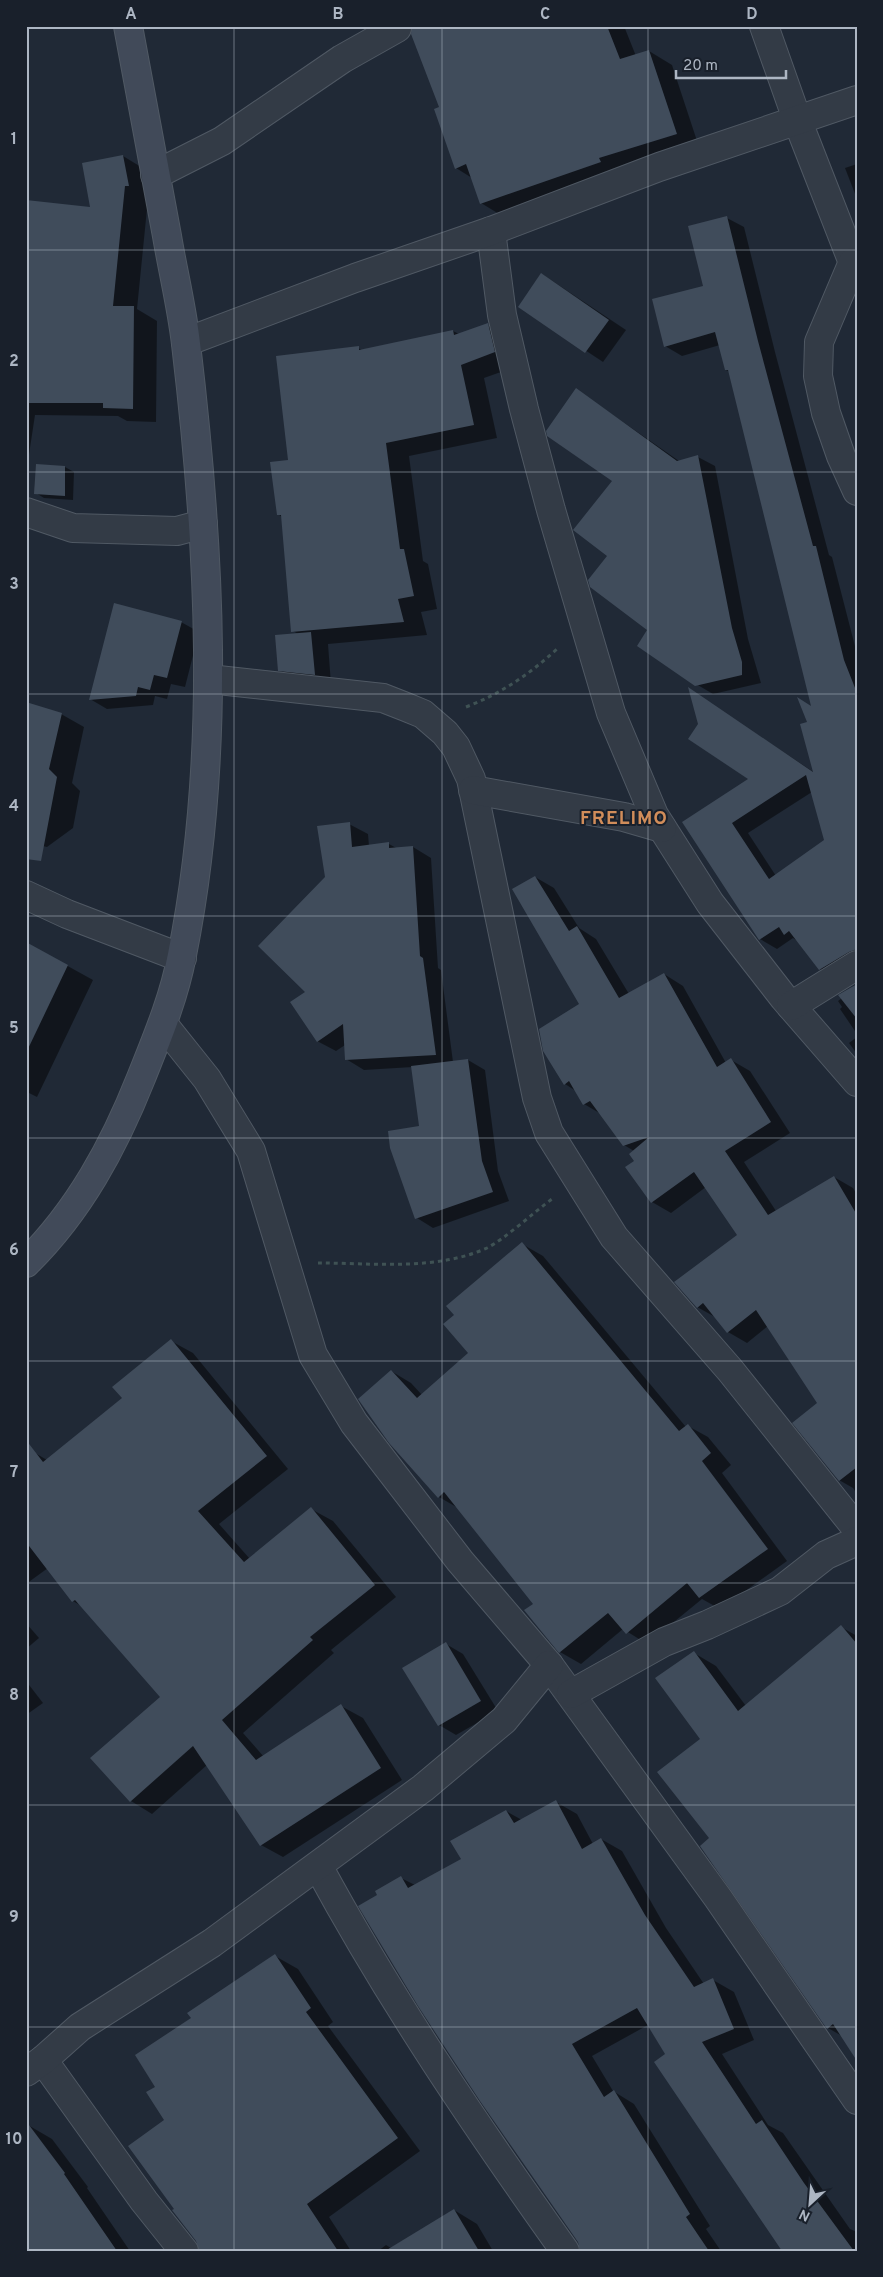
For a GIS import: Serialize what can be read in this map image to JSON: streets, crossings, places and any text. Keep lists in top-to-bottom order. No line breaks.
{"districts":["FRELIMO"],"scale_bar":"20 m","north":"bottom left","grid":{"columns":["A","B","C","D"],"rows":["1","2","3","4","5","6","7","8","9","10"]}}
